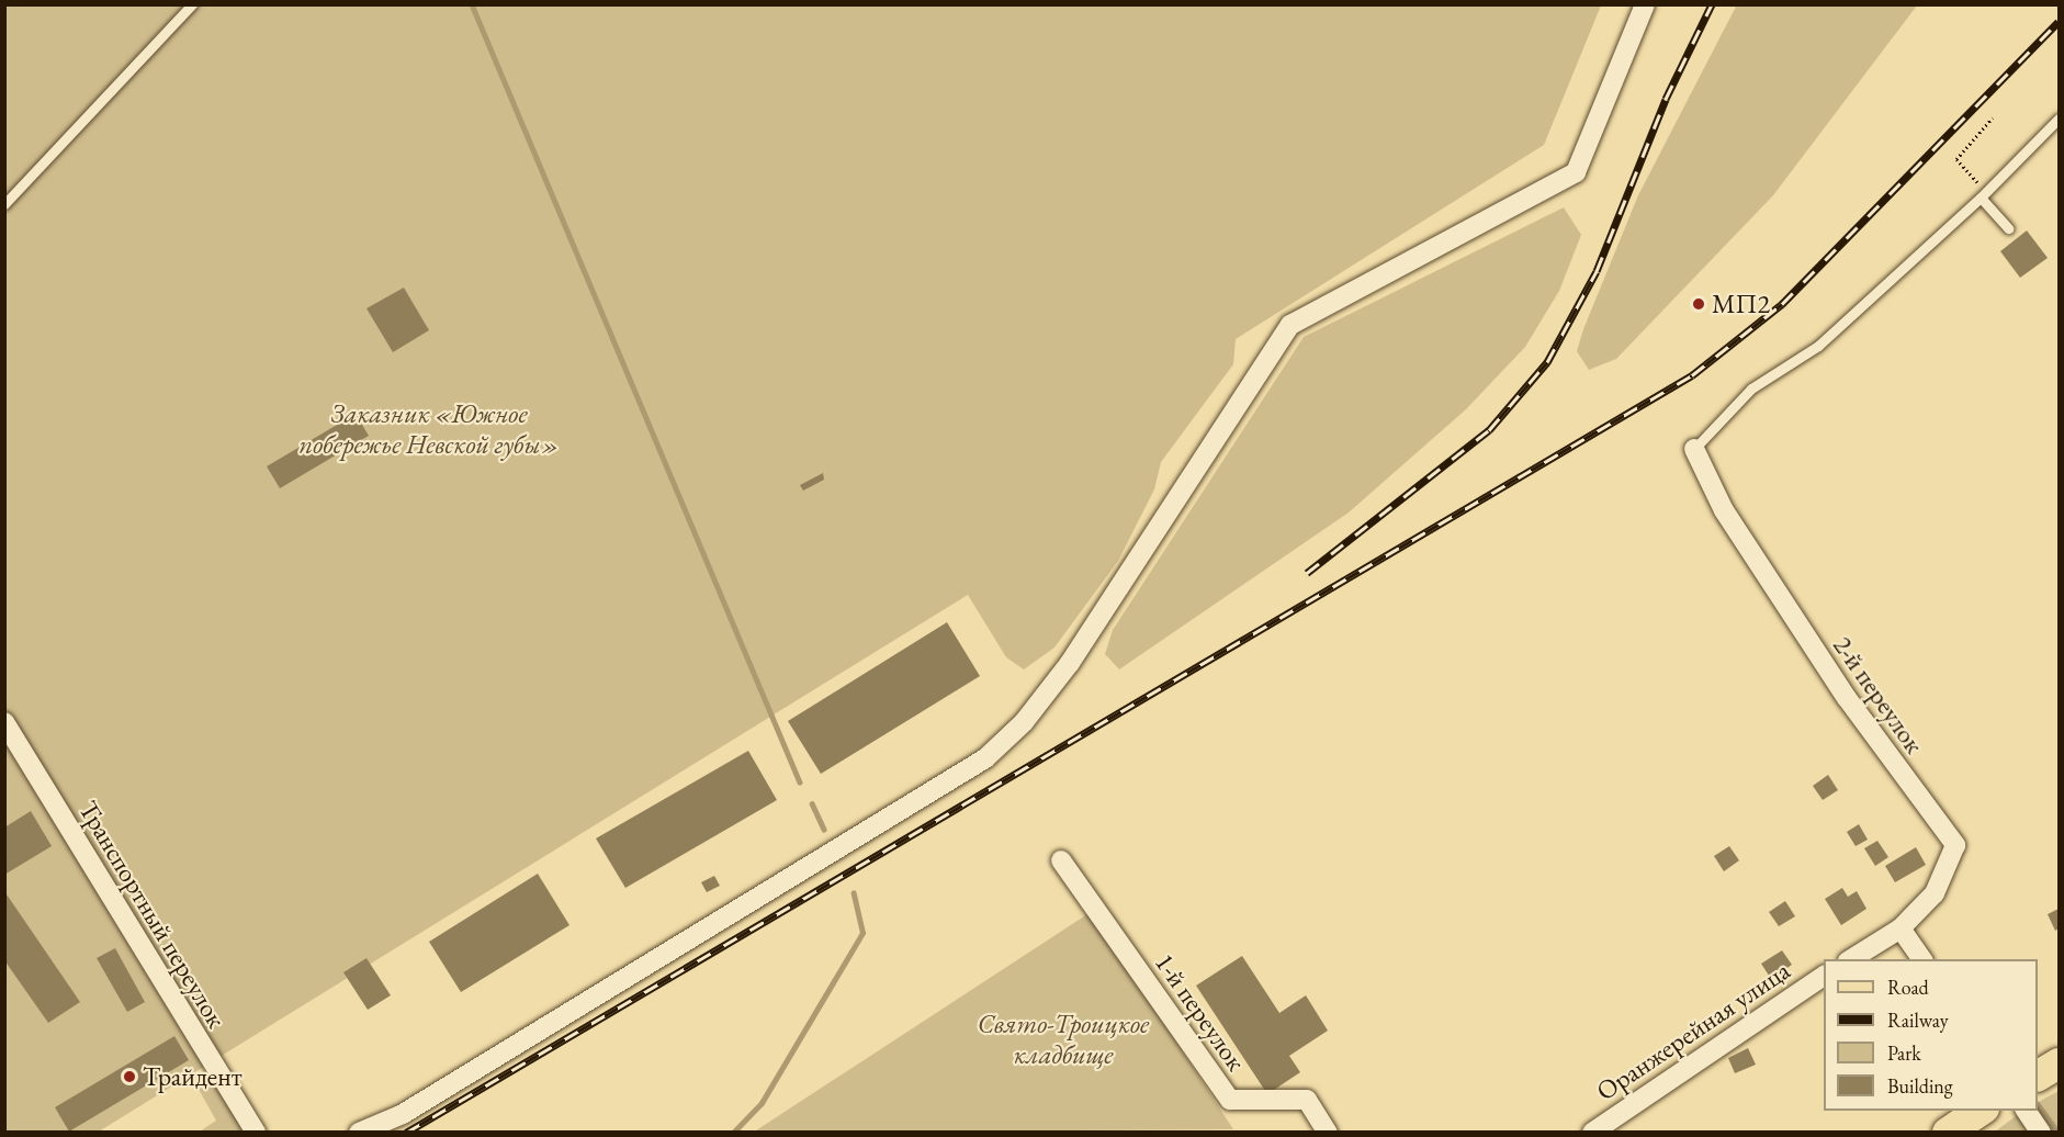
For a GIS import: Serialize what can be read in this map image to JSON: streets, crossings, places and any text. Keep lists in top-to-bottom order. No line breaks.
{"streets":{"street":["2-й переулок","Транспортный переулок","1-й переулок","Оранжерейная улица"]},"parks":["Заказник «Южное побережье Невской губы»","Свято-Троицкое кладбище"],"places":["МП2","Трайдент"],"legend":["Road","Railway","Park","Building"]}
